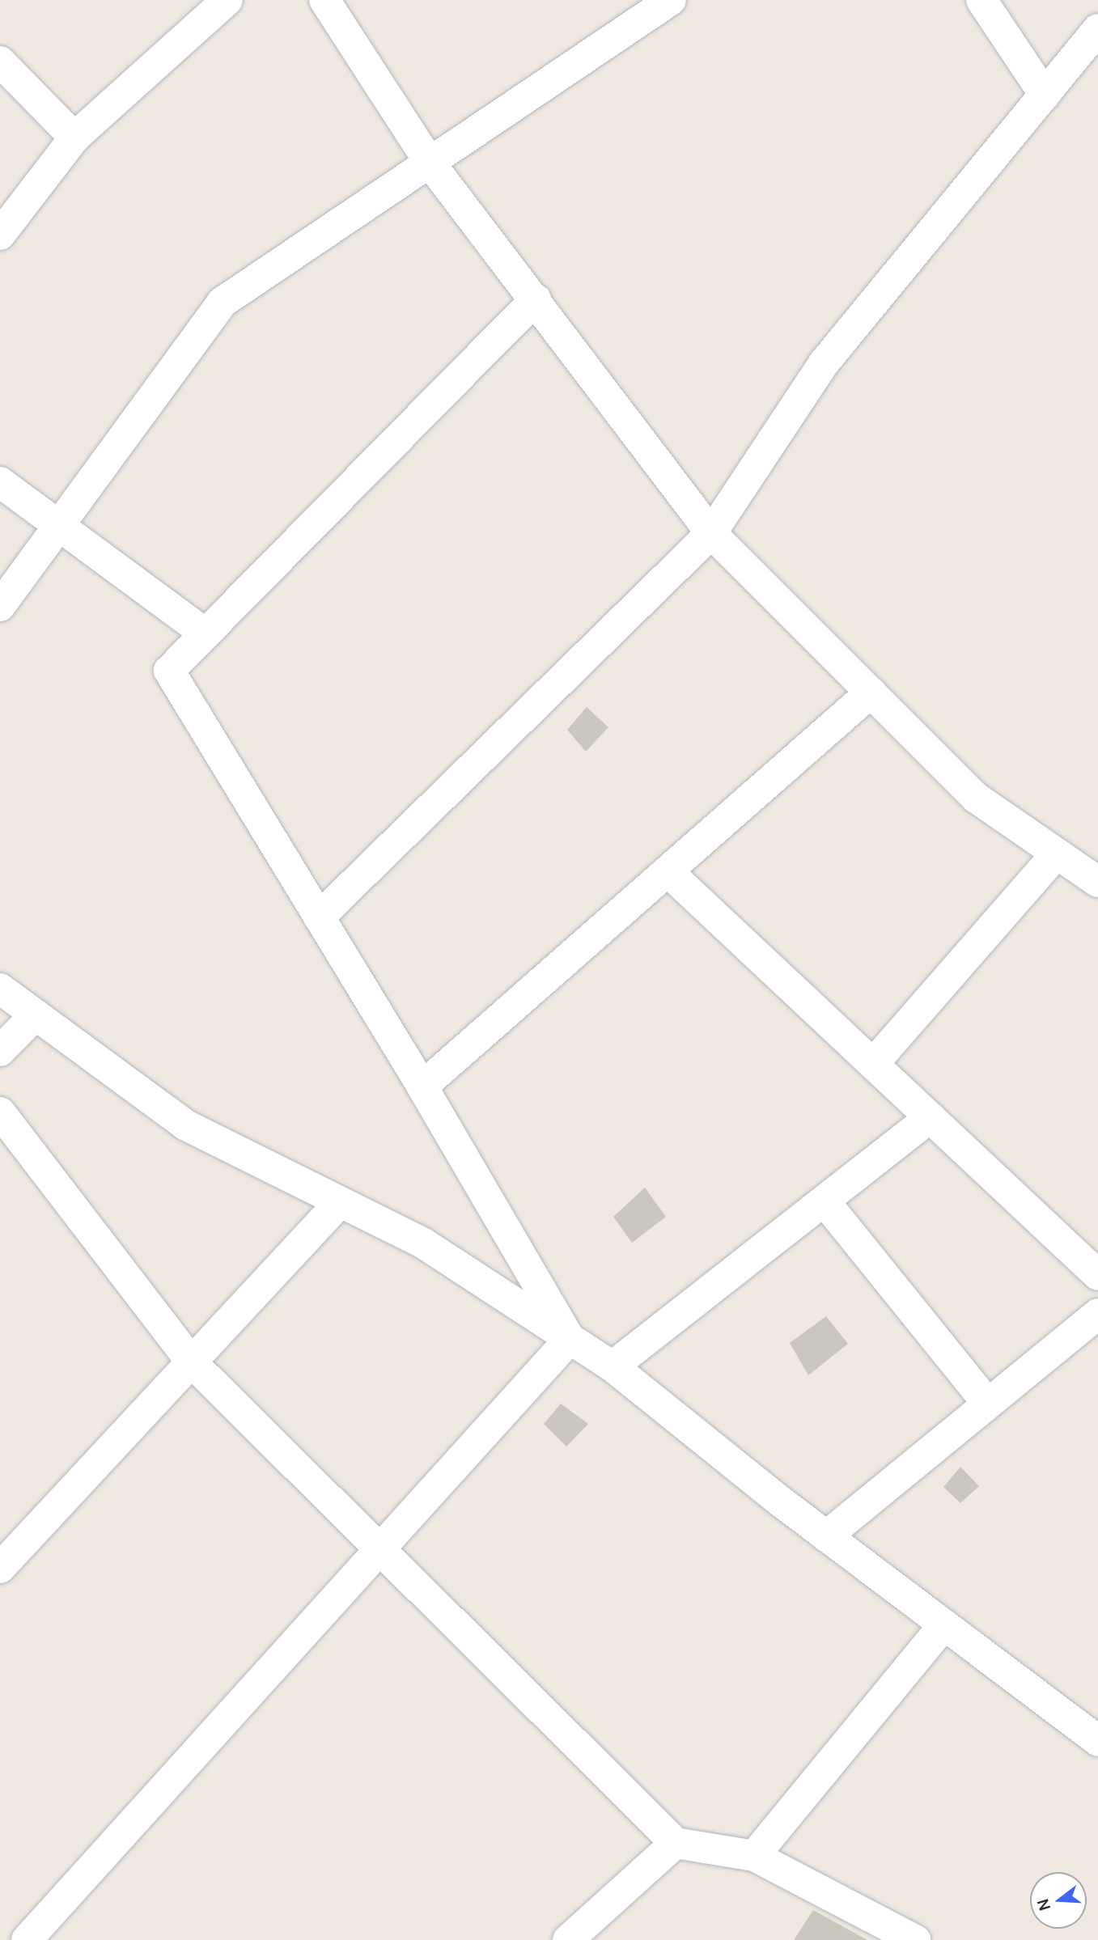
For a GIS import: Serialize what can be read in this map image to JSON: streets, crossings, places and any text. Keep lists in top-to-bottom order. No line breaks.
{"north":"left"}
